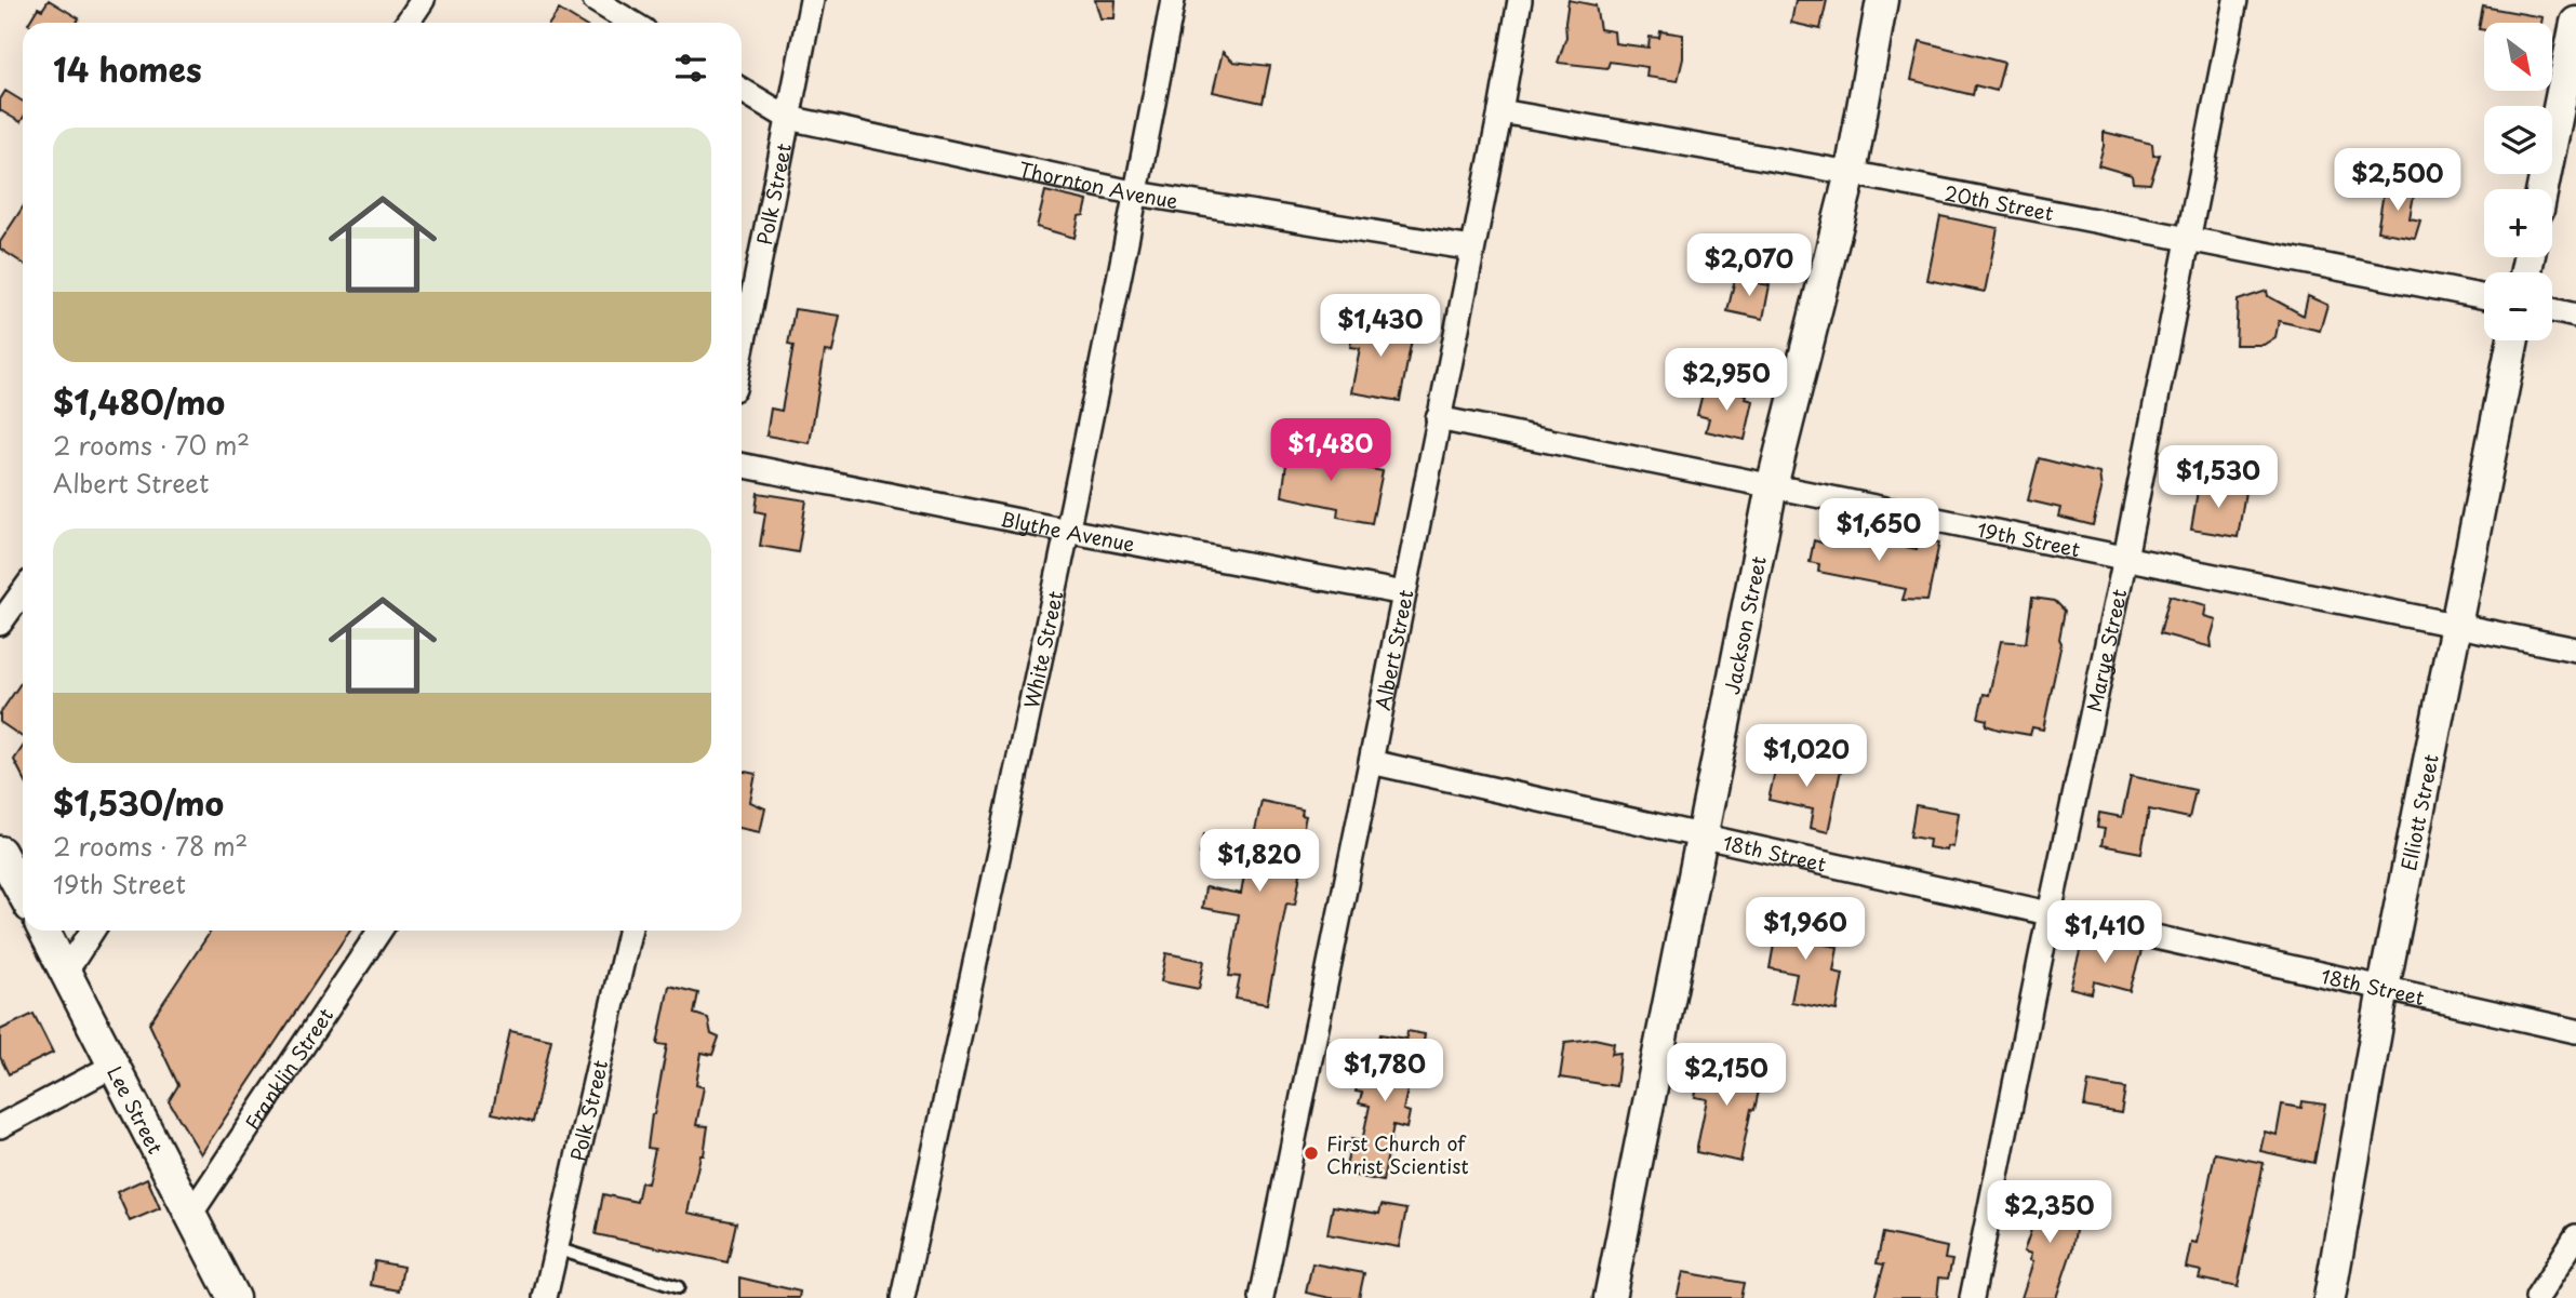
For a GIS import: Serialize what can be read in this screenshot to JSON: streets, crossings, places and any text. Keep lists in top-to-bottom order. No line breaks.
{"streets":{"street":["Thornton Avenue","Polk Street","20th Street","Blythe Avenue","19th Street","Jackson Street","White Street","Albert Street","Marye Street","Elliott Street","18th Street","Franklin Street","Lee Street"]},"crossings":[["Thornton Avenue","Polk Street"],["Thornton Avenue","White Street"],["Thornton Avenue","Albert Street"],["20th Street","Jackson Street"],["20th Street","Albert Street"],["20th Street","Marye Street"],["Blythe Avenue","White Street"],["Blythe Avenue","Albert Street"],["19th Street","Jackson Street"],["19th Street","Albert Street"],["19th Street","Marye Street"],["19th Street","Elliott Street"],["Jackson Street","18th Street"],["Albert Street","18th Street"],["Marye Street","18th Street"],["Elliott Street","18th Street"],["Franklin Street","Lee Street"]],"places":["First Church of Christ Scientist"],"north":"bottom right","page":{"map_buttons":["+","−"],"heading":"14 homes","list":[{"name":"$1,480/mo","note":"2 rooms · 70 m² · Albert Street"},{"name":"$1,530/mo","note":"2 rooms · 78 m² · 19th Street"}],"price":["$2,500","$2,070","$1,430","$2,950","$1,480","$1,530","$1,650","$1,020","$1,820","$1,960","$1,410","$1,780","$2,150","$2,350"]}}
